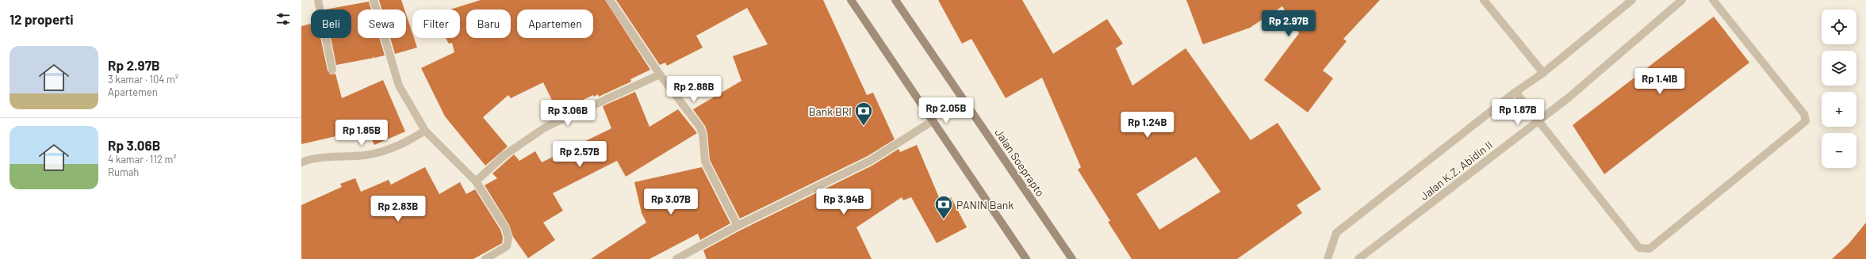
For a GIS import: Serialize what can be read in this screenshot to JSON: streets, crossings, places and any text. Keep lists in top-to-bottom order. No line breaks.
{"streets":{"main road":["Jalan Soeprapto"],"street":["Jalan K.Z. Abidin II"]},"places":{"bank":["Bank BRI","PANIN Bank"]},"page":{"heading":"12 properti","map_buttons":["+","−"],"chip":["Beli","Sewa","Filter","Baru","Apartemen"],"price":["Rp 2.97B","Rp 1.41B","Rp 2.88B","Rp 2.05B","Rp 1.87B","Rp 3.06B","Rp 1.24B","Rp 1.85B","Rp 2.57B","Rp 3.07B","Rp 3.94B","Rp 2.83B"],"list":[{"name":"Rp 2.97B","note":"3 kamar · 104 m² · Apartemen"},{"name":"Rp 3.06B","note":"4 kamar · 112 m² · Rumah"}]}}
